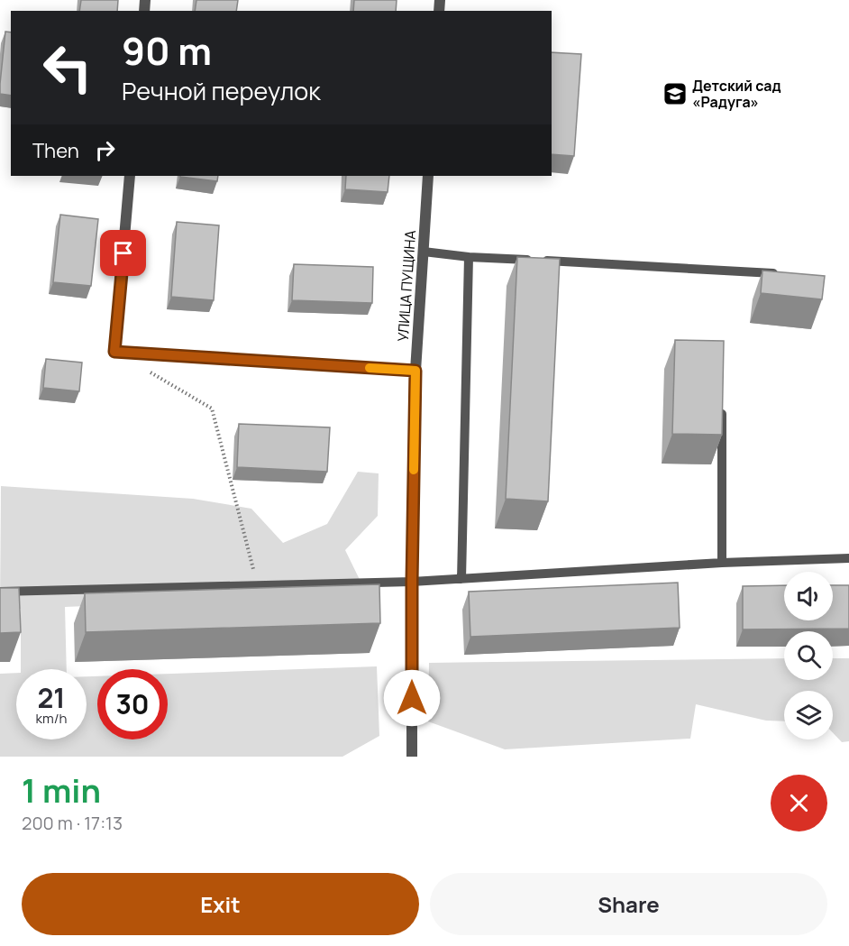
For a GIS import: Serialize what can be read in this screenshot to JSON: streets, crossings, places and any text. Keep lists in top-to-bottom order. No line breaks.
{"streets":{"street":["УЛИЦА ПУЩИНА"]},"places":{"school or university":["Детский сад «Радуга»"]},"page":{"turn":["90 m","Речной переулок"],"then":"Then","speed":"21 km/h","limit":"30","heading":["1 min","200 m · 17:13"],"buttons":["Exit","Share"]}}
